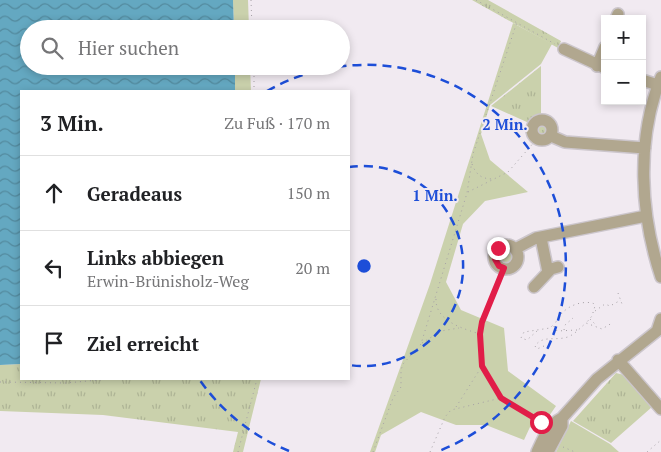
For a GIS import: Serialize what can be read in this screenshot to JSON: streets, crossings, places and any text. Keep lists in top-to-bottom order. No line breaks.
{"page":{"map_buttons":["+","−"],"search":"Hier suchen","heading":["3 Min.","Zu Fuß · 170 m"],"list":[["Geradeaus","150 m"],["Links abbiegen","Erwin-Brünisholz-Weg","20 m"],"Ziel erreicht"]},"rings":["2 Min.","1 Min."]}
